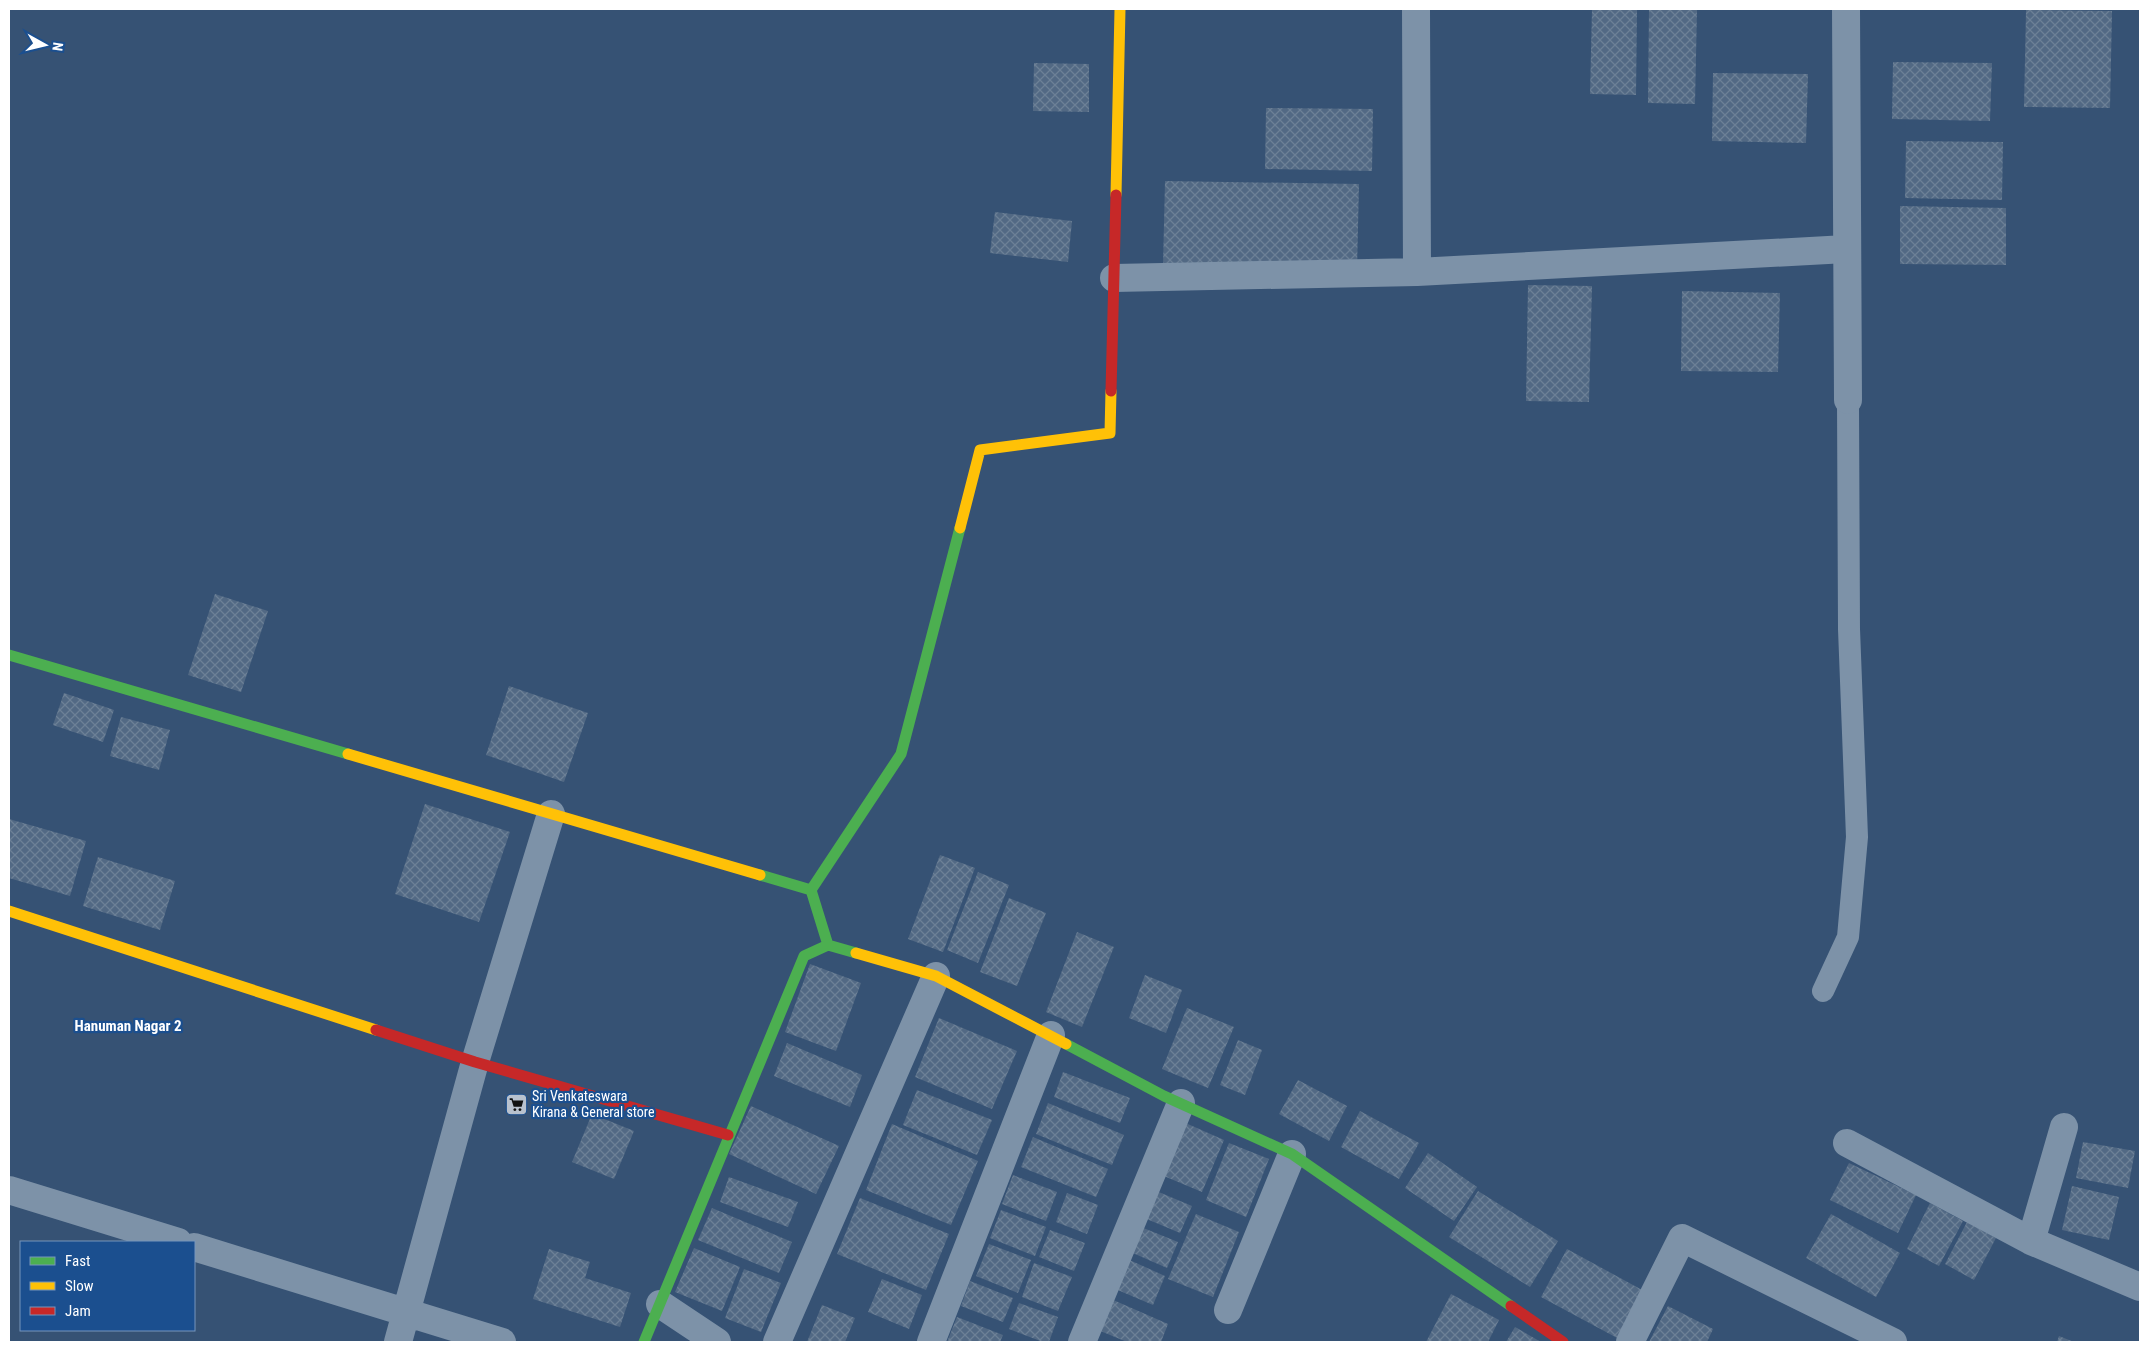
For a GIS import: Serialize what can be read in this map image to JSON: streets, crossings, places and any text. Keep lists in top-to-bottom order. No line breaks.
{"districts":["Hanuman Nagar 2"],"places":{"supermarket":["Sri Venkateswara Kirana & General store"]},"legend":["Fast","Slow","Jam"],"north":"right"}
